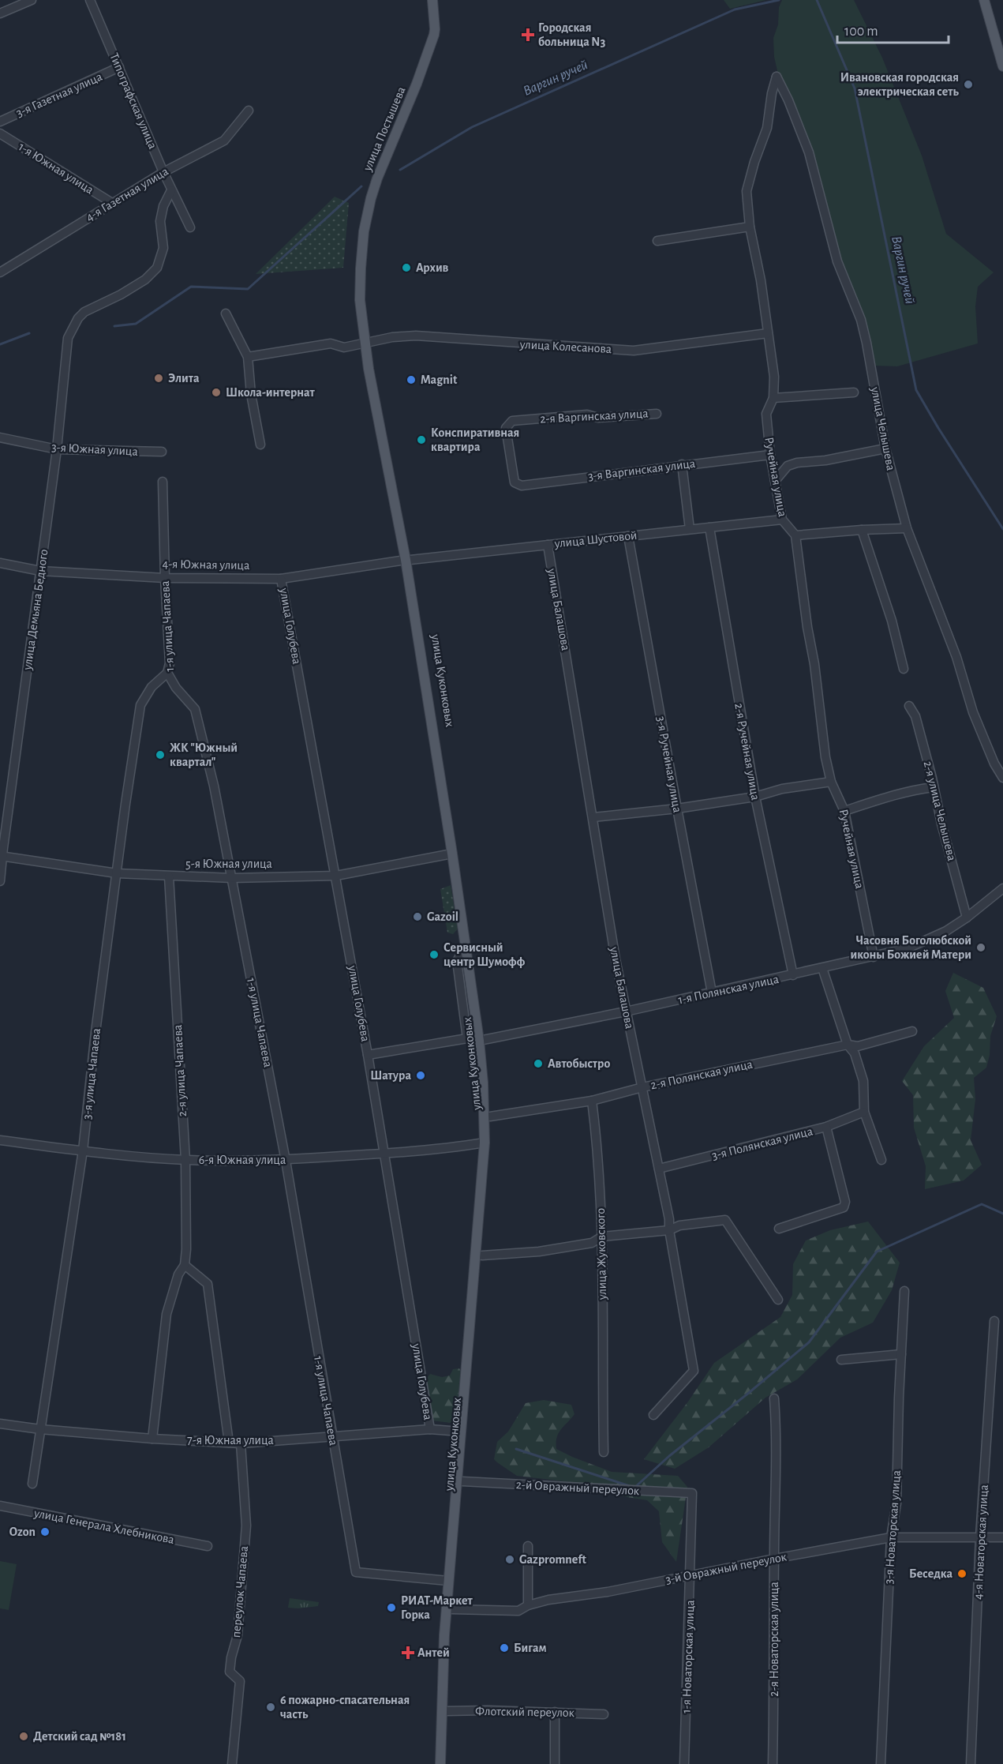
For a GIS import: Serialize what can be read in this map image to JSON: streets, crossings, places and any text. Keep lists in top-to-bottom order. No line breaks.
{"streets":{"main road":["улица Постышева","улица Куконковых"],"street":["3-я Газетная улица","Типографская улица","1-я Южная улица","4-я Газетная улица","улица Колесанова","2-я Варгинская улица","улица Челышева","3-я Южная улица","3-я Варгинская улица","Ручейная улица","улица Шустовой","4-я Южная улица","улица Демьяна Бедного","улица Балашова","1-я улица Чапаева","улица Голубева","2-я Ручейная улица","3-я Ручейная улица","2-я улица Челышева","5-я Южная улица","1-я Полянская улица","2-я улица Чапаева","3-я улица Чапаева","2-я Полянская улица","3-я Полянская улица","6-я Южная улица","улица Жуковского","7-я Южная улица","2-й Овражный переулок","улица Генерала Хлебникова","3-я Новаторская улица","4-я Новаторская улица","3-й Овражный переулок","переулок Чапаева","2-я Новаторская улица","1-я Новаторская улица","Флотский переулок"]},"crossings":[["3-я Газетная улица","Типографская улица"],["Типографская улица","4-я Газетная улица"],["Типографская улица","улица Демьяна Бедного"],["улица Постышева","улица Куконковых"],["1-я Южная улица","4-я Газетная улица"],["улица Колесанова","Ручейная улица"],["улица Колесанова","улица Куконковых"],["2-я Варгинская улица","3-я Варгинская улица"],["улица Челышева","Ручейная улица"],["3-я Южная улица","улица Демьяна Бедного"],["3-я Варгинская улица","Ручейная улица"],["Ручейная улица","улица Шустовой"],["Ручейная улица","1-я Полянская улица"],["улица Шустовой","4-я Южная улица"],["улица Шустовой","улица Балашова"],["улица Шустовой","улица Куконковых"],["улица Шустовой","2-я Ручейная улица"],["улица Шустовой","3-я Ручейная улица"],["4-я Южная улица","улица Демьяна Бедного"],["4-я Южная улица","1-я улица Чапаева"],["4-я Южная улица","улица Голубева"],["4-я Южная улица","улица Куконковых"],["улица Демьяна Бедного","5-я Южная улица"],["улица Балашова","1-я Полянская улица"],["улица Балашова","2-я Полянская улица"],["улица Балашова","3-я Полянская улица"],["1-я улица Чапаева","улица Куконковых"],["1-я улица Чапаева","5-я Южная улица"],["1-я улица Чапаева","3-я улица Чапаева"],["1-я улица Чапаева","6-я Южная улица"],["1-я улица Чапаева","7-я Южная улица"],["улица Голубева","5-я Южная улица"],["улица Голубева","6-я Южная улица"],["улица Голубева","7-я Южная улица"],["улица Куконковых","5-я Южная улица"],["улица Куконковых","1-я Полянская улица"],["улица Куконковых","2-я Полянская улица"],["улица Куконковых","6-я Южная улица"],["улица Куконковых","7-я Южная улица"],["улица Куконковых","2-й Овражный переулок"],["улица Куконковых","3-й Овражный переулок"],["улица Куконковых","Флотский переулок"],["2-я Ручейная улица","1-я Полянская улица"],["3-я Ручейная улица","1-я Полянская улица"],["2-я улица Челышева","1-я Полянская улица"],["5-я Южная улица","2-я улица Чапаева"],["5-я Южная улица","3-я улица Чапаева"],["2-я улица Чапаева","6-я Южная улица"],["2-я улица Чапаева","7-я Южная улица"],["3-я улица Чапаева","6-я Южная улица"],["3-я улица Чапаева","7-я Южная улица"],["2-я Полянская улица","улица Жуковского"],["7-я Южная улица","переулок Чапаева"],["2-й Овражный переулок","1-я Новаторская улица"],["3-я Новаторская улица","3-й Овражный переулок"],["4-я Новаторская улица","3-й Овражный переулок"],["3-й Овражный переулок","2-я Новаторская улица"],["3-й Овражный переулок","1-я Новаторская улица"]],"water":["Варгин ручей"],"places":{"health":["Городская больница N3","Антей"],"other":["Ивановская городская электрическая сеть","Архив","Элита","Magnit","Школа-интернат","Конспиративная квартира","ЖК \"Южный квартал\"","Gazoil","Часовня Боголюбской иконы Божией Матери","Сервисный центр Шумофф","Автобыстро","Шатура","Ozon","Gazpromneft","Беседка","РИАТ-Маркет Горка","Бигам","6 пожарно-спасательная часть","Детский сад №181"]},"scale_bar":"100 m"}
